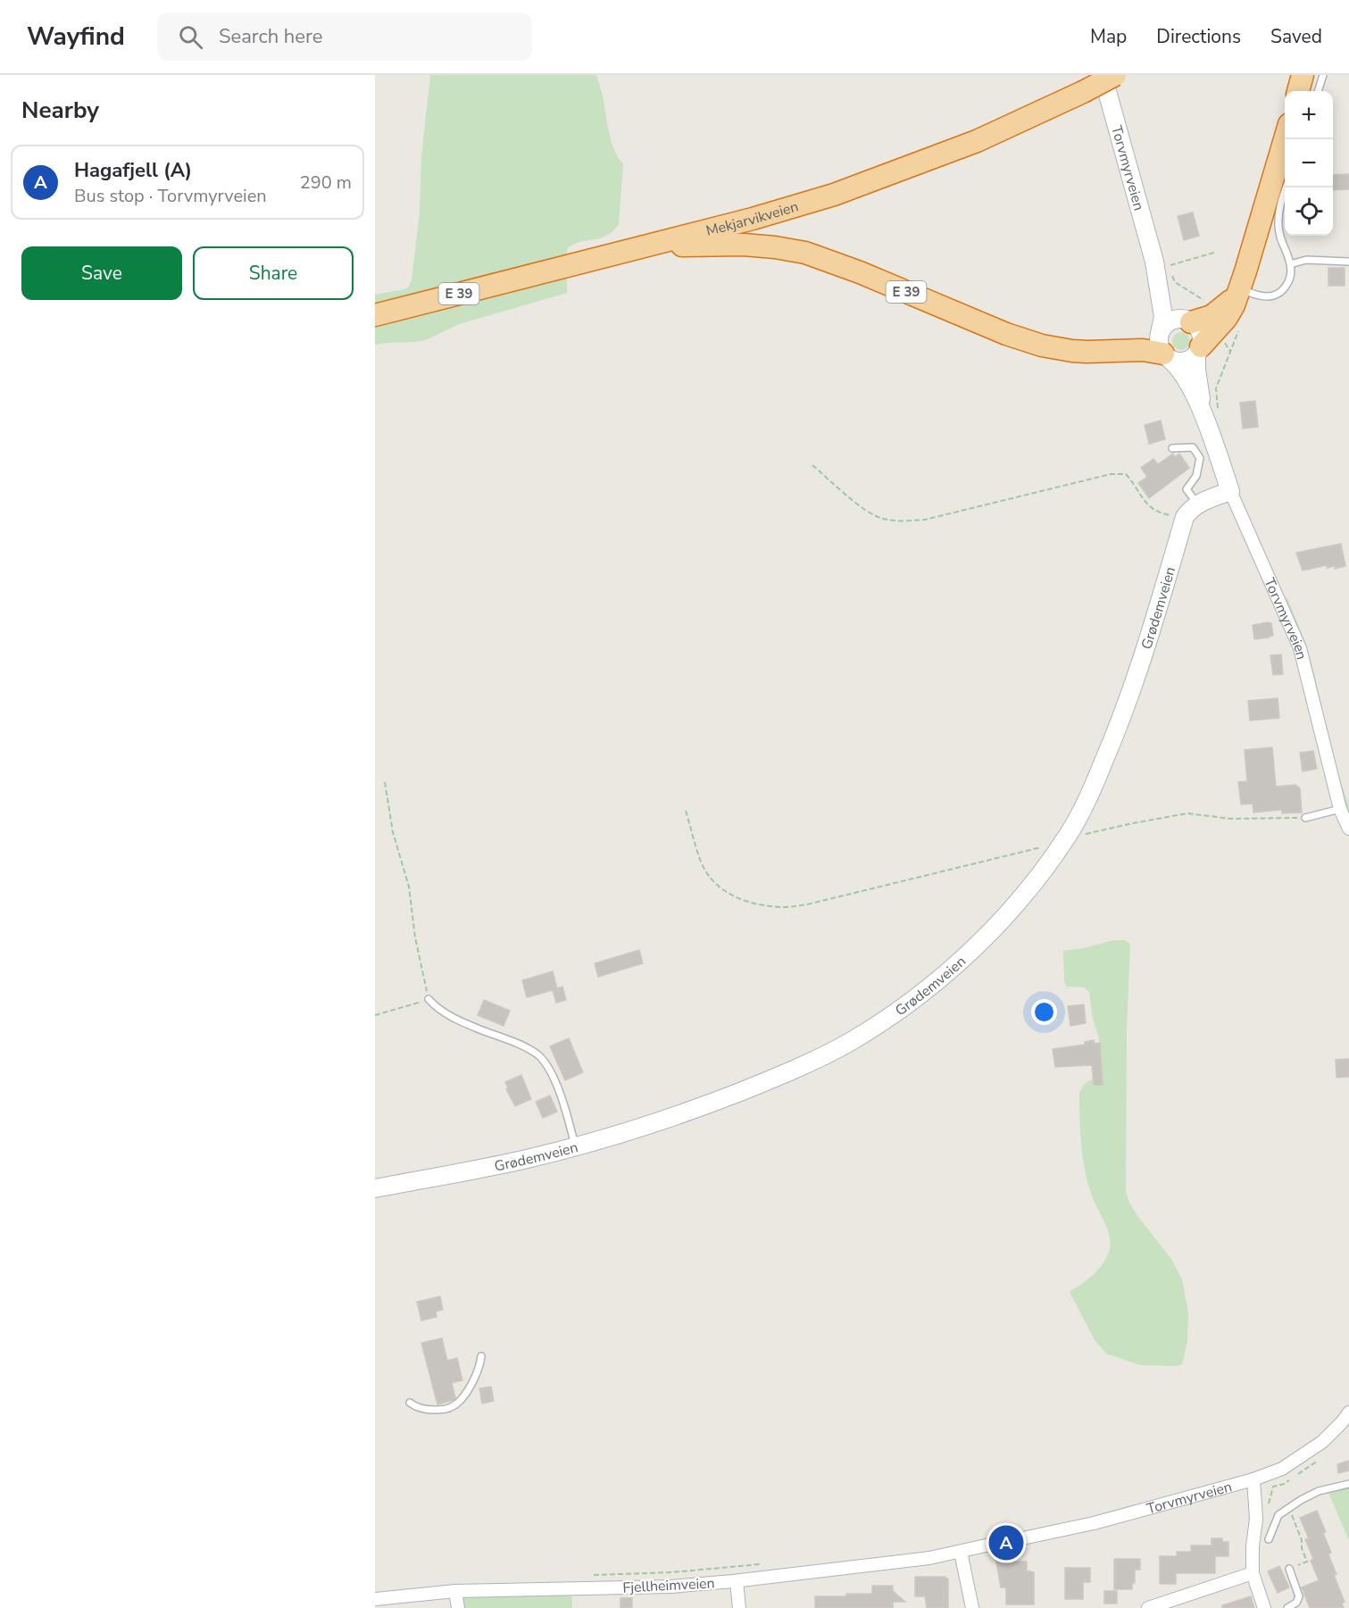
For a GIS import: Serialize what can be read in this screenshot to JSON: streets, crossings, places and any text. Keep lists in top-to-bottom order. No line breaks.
{"streets":{"highway":["Mekjarvikveien","E 39"],"main road":["Torvmyrveien","Grødemveien"],"street":["Fjellheimveien"]},"crossings":[["Torvmyrveien","E 39"],["Torvmyrveien","Grødemveien"],["Mekjarvikveien","E 39"]],"page":{"header":"Wayfind","search":"Search here","nav":["Map","Directions","Saved"],"heading":"Nearby","map_buttons":["+","−"],"list":[{"mark":"A","name":"Hagafjell (A)","note":"Bus stop · Torvmyrveien","value":"290 m"}],"buttons":["Save","Share"],"pins":"A"}}
